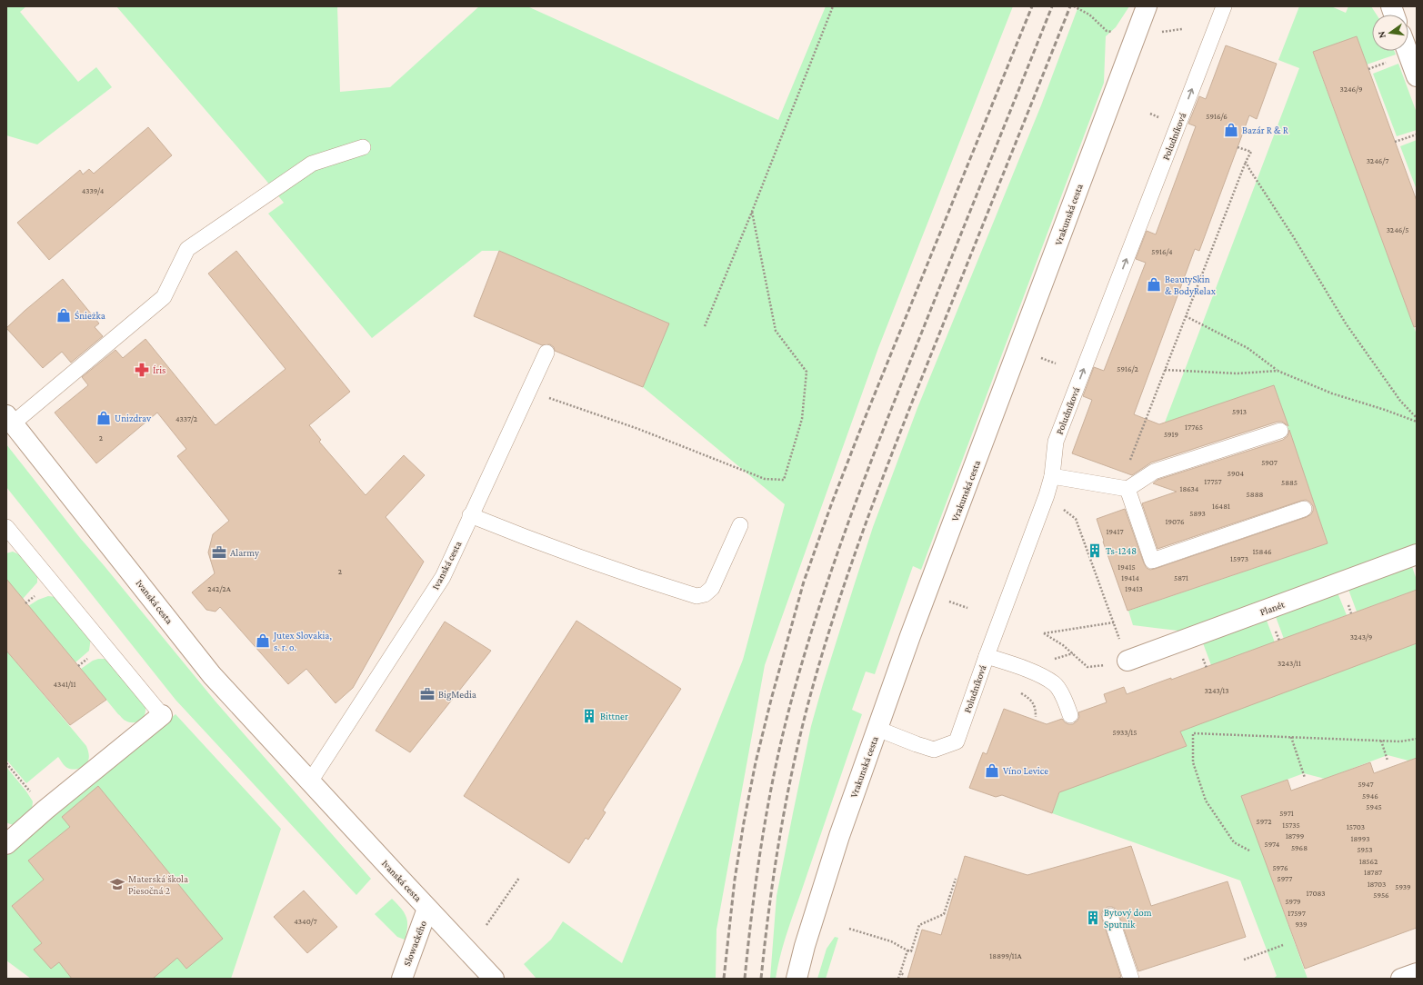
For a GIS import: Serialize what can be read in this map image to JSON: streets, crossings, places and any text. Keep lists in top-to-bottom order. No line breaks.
{"streets":{"street":["Vrakunská cesta","Ivanská cesta","Planét","Slowackého"],"lane":["Poludníková"]},"crossings":[["Poludníková","Vrakunská cesta"],["Ivanská cesta","Slowackého"]],"one_way":["Poludníková"],"places":{"shop":["Bazár R & R","BeautySkin & BodyRelax","Śnieżka","Unizdrav","Jutex Slovakia, s. r. o.","Víno Levice"],"pharmacy":["Íris"],"building":["Ts-1248","Bittner","Bytový dom Sputnik"],"office":["Alarmy","BigMedia"],"school or university":["Materská škola Piesočná 2"]},"house_numbers":["3246/9","5916/6","3246/7","4339/4","3246/5","5916/4","5916/2","5913","4337/2","17765","5919","2","5907","5904","17757","5885","18634","5888","16481","5893","19076","19417","15846","15973","19415","2","19414","5871","242/2A","19413","3243/9","3243/11","4341/11","3243/13","5933/15","5947","5946","5945","5971","5972","15735","15703","18799","18993","5974","5968","5953","18562","5976","18787","5977","18703","5939","17083","5956","5979","17597","4340/7","939","18899/11A"],"north":"left"}
